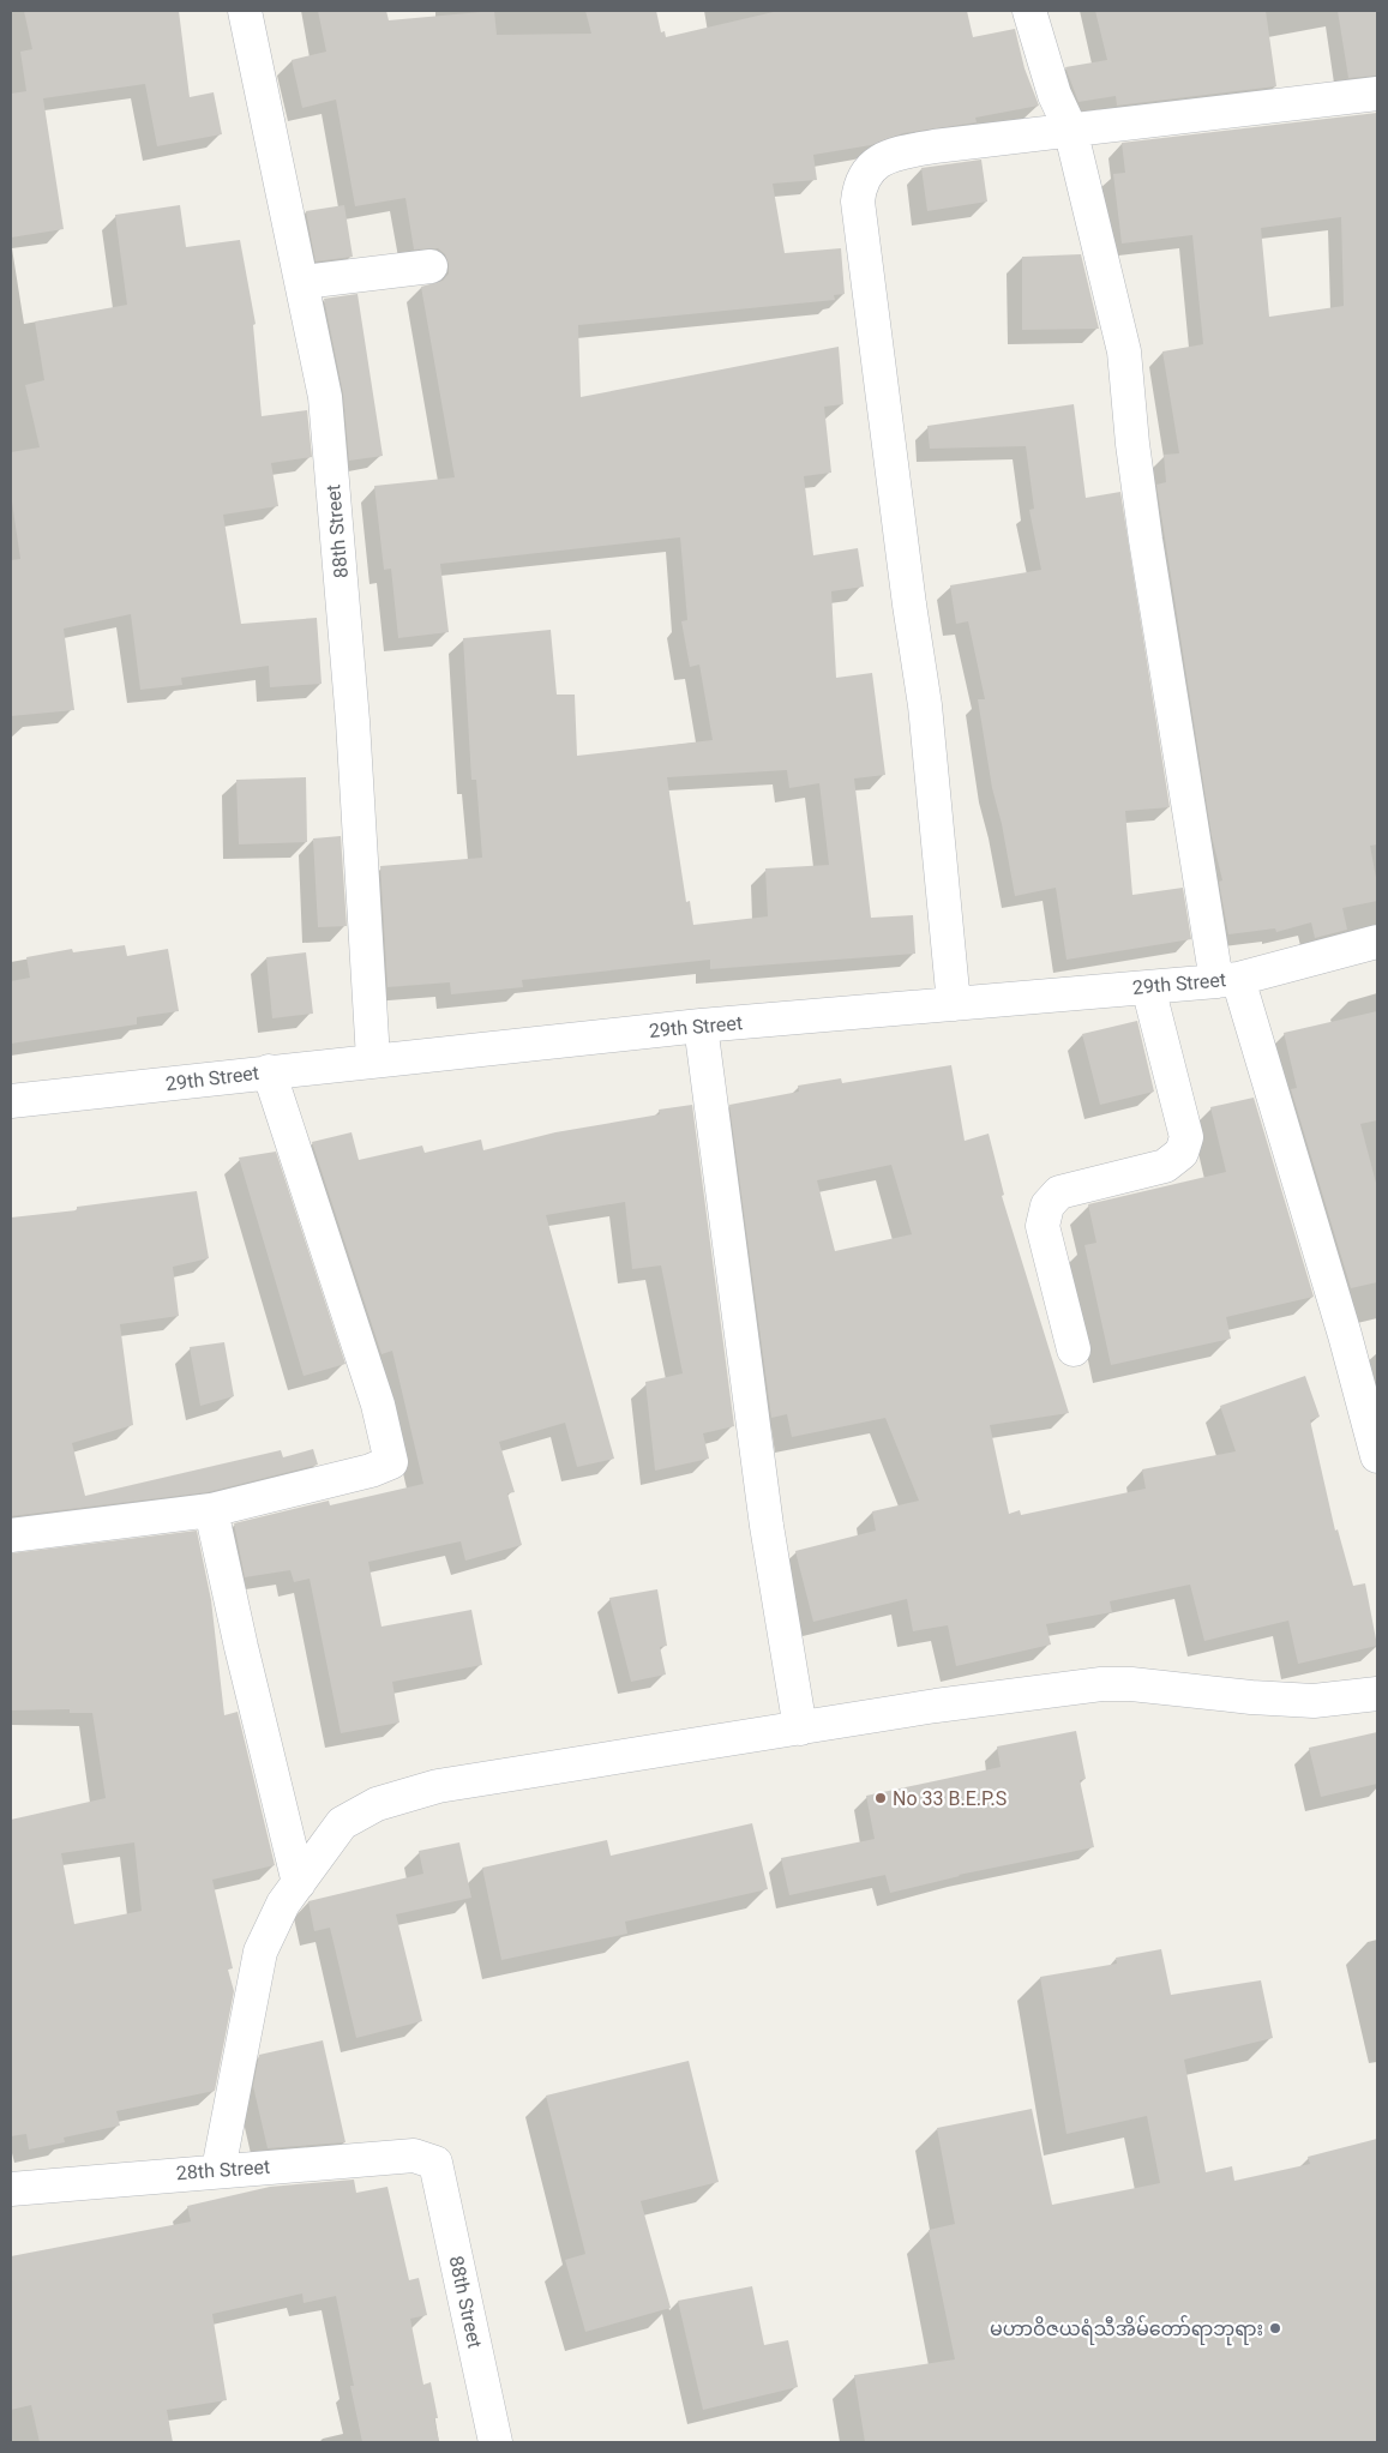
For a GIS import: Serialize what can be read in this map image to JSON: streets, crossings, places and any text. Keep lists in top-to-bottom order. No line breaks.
{"streets":{"street":["88th Street","29th Street","28th Street"]},"crossings":[["88th Street","29th Street"],["88th Street","28th Street"]],"places":["No 33 B.E.P.S","မဟာဝိဇယရံသီအိမ်တော်ရာဘုရား"]}
